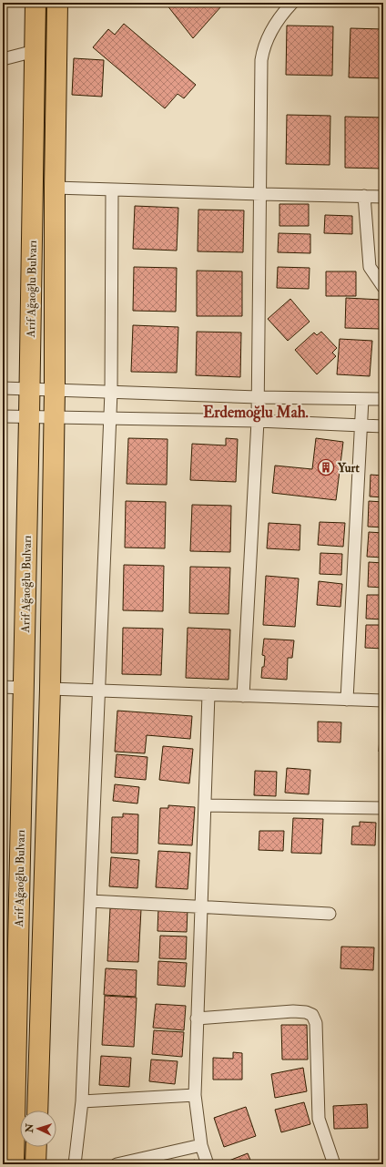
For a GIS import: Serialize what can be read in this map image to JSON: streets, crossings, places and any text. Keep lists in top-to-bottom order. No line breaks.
{"streets":{"highway":["Arif Ağaoğlu Bulvarı"]},"districts":["Erdemoğlu Mah."],"places":{"building":["Yurt"]},"north":"left"}
